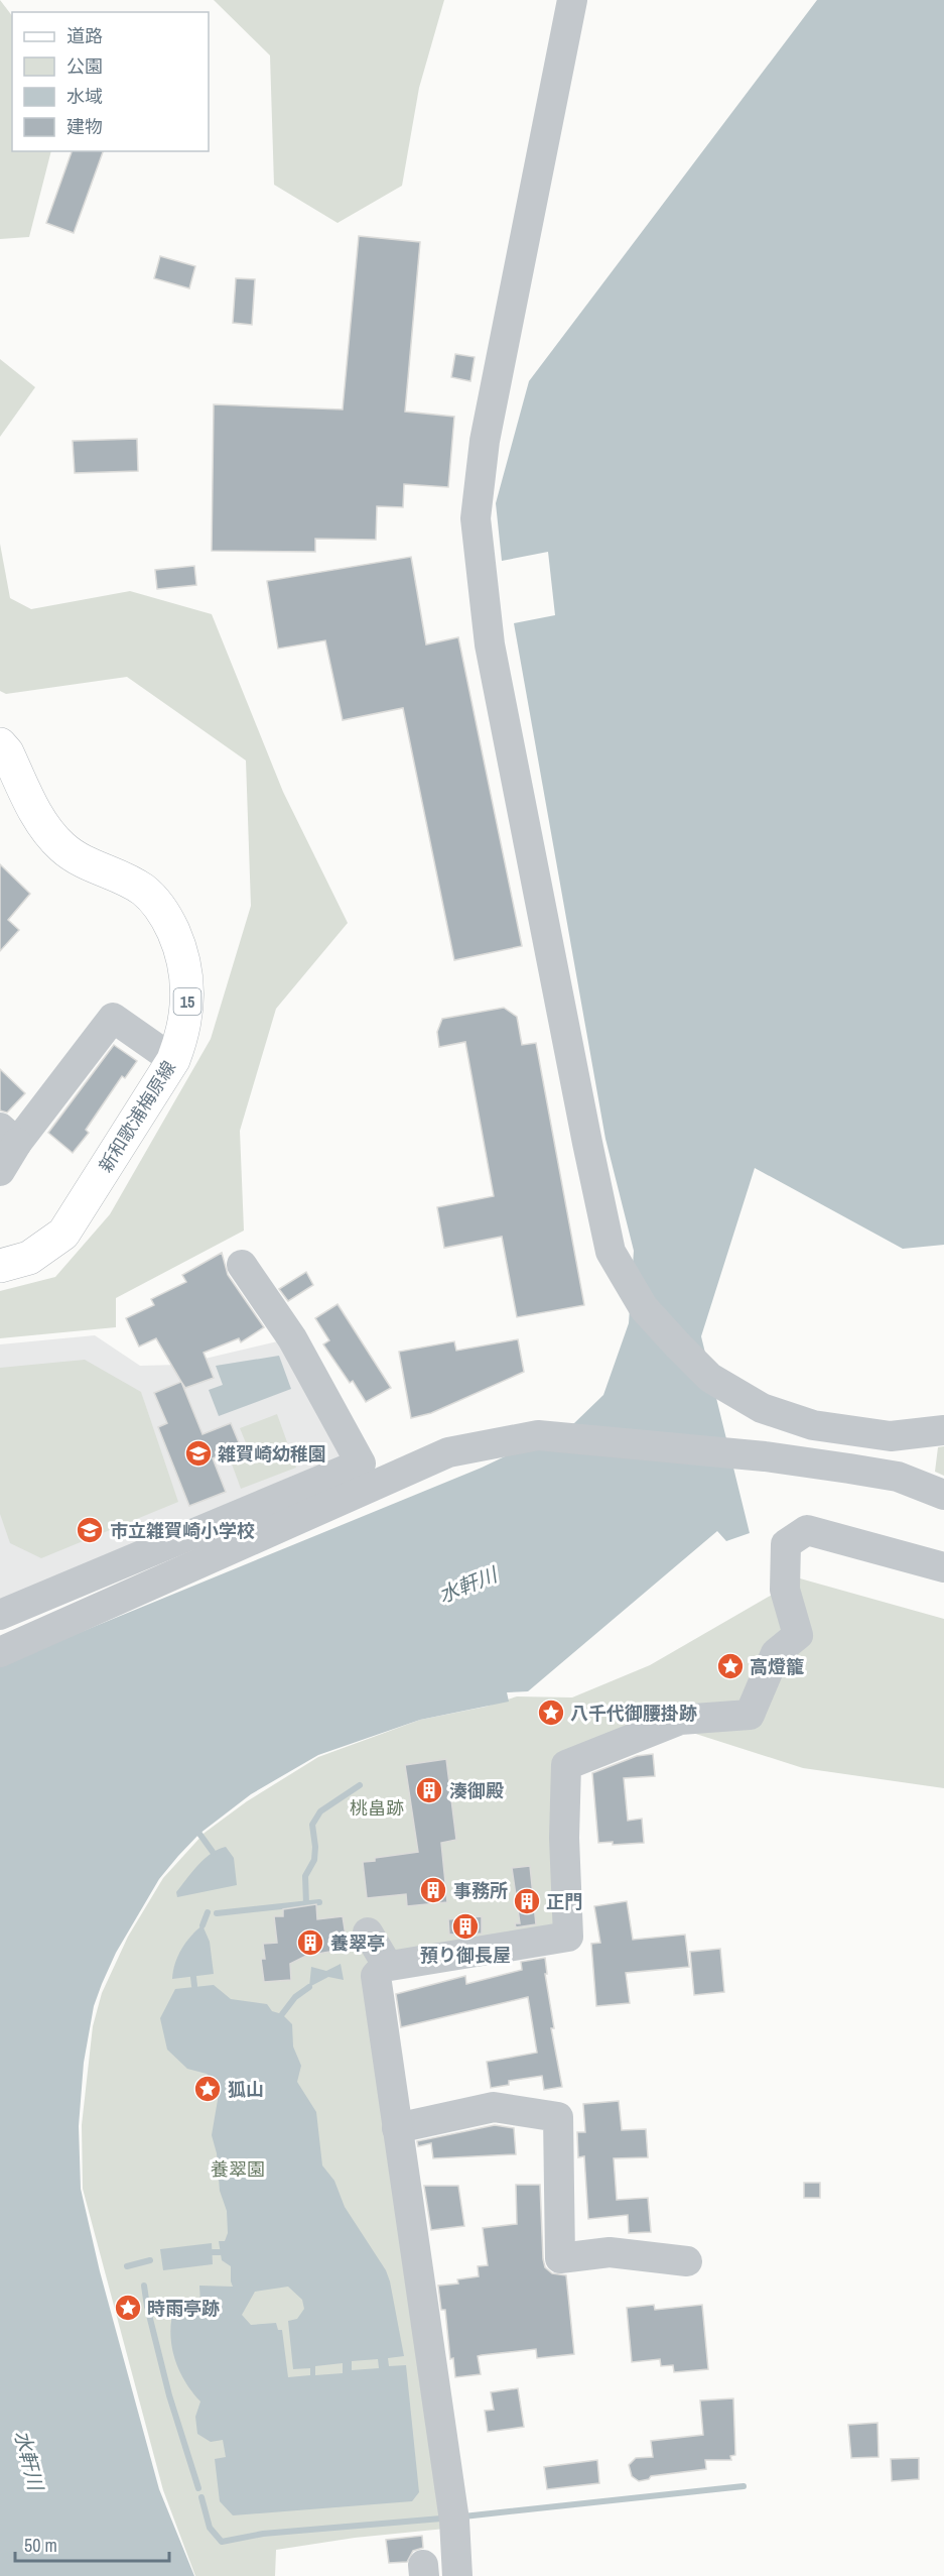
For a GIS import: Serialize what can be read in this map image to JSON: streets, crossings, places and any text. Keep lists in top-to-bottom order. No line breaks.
{"streets":{"main road":["15","新和歌浦梅原線"]},"water":["水軒川"],"parks":["桃畠跡","養翠園"],"places":{"school or university":["雑賀崎幼稚園","市立雑賀崎小学校"],"place":["高燈籠","八千代御腰掛跡","狐山","時雨亭跡"],"building":["湊御殿","事務所","正門","預り御長屋","養翠亭"]},"legend":["道路","公園","水域","建物"],"scale_bar":"50 m"}
